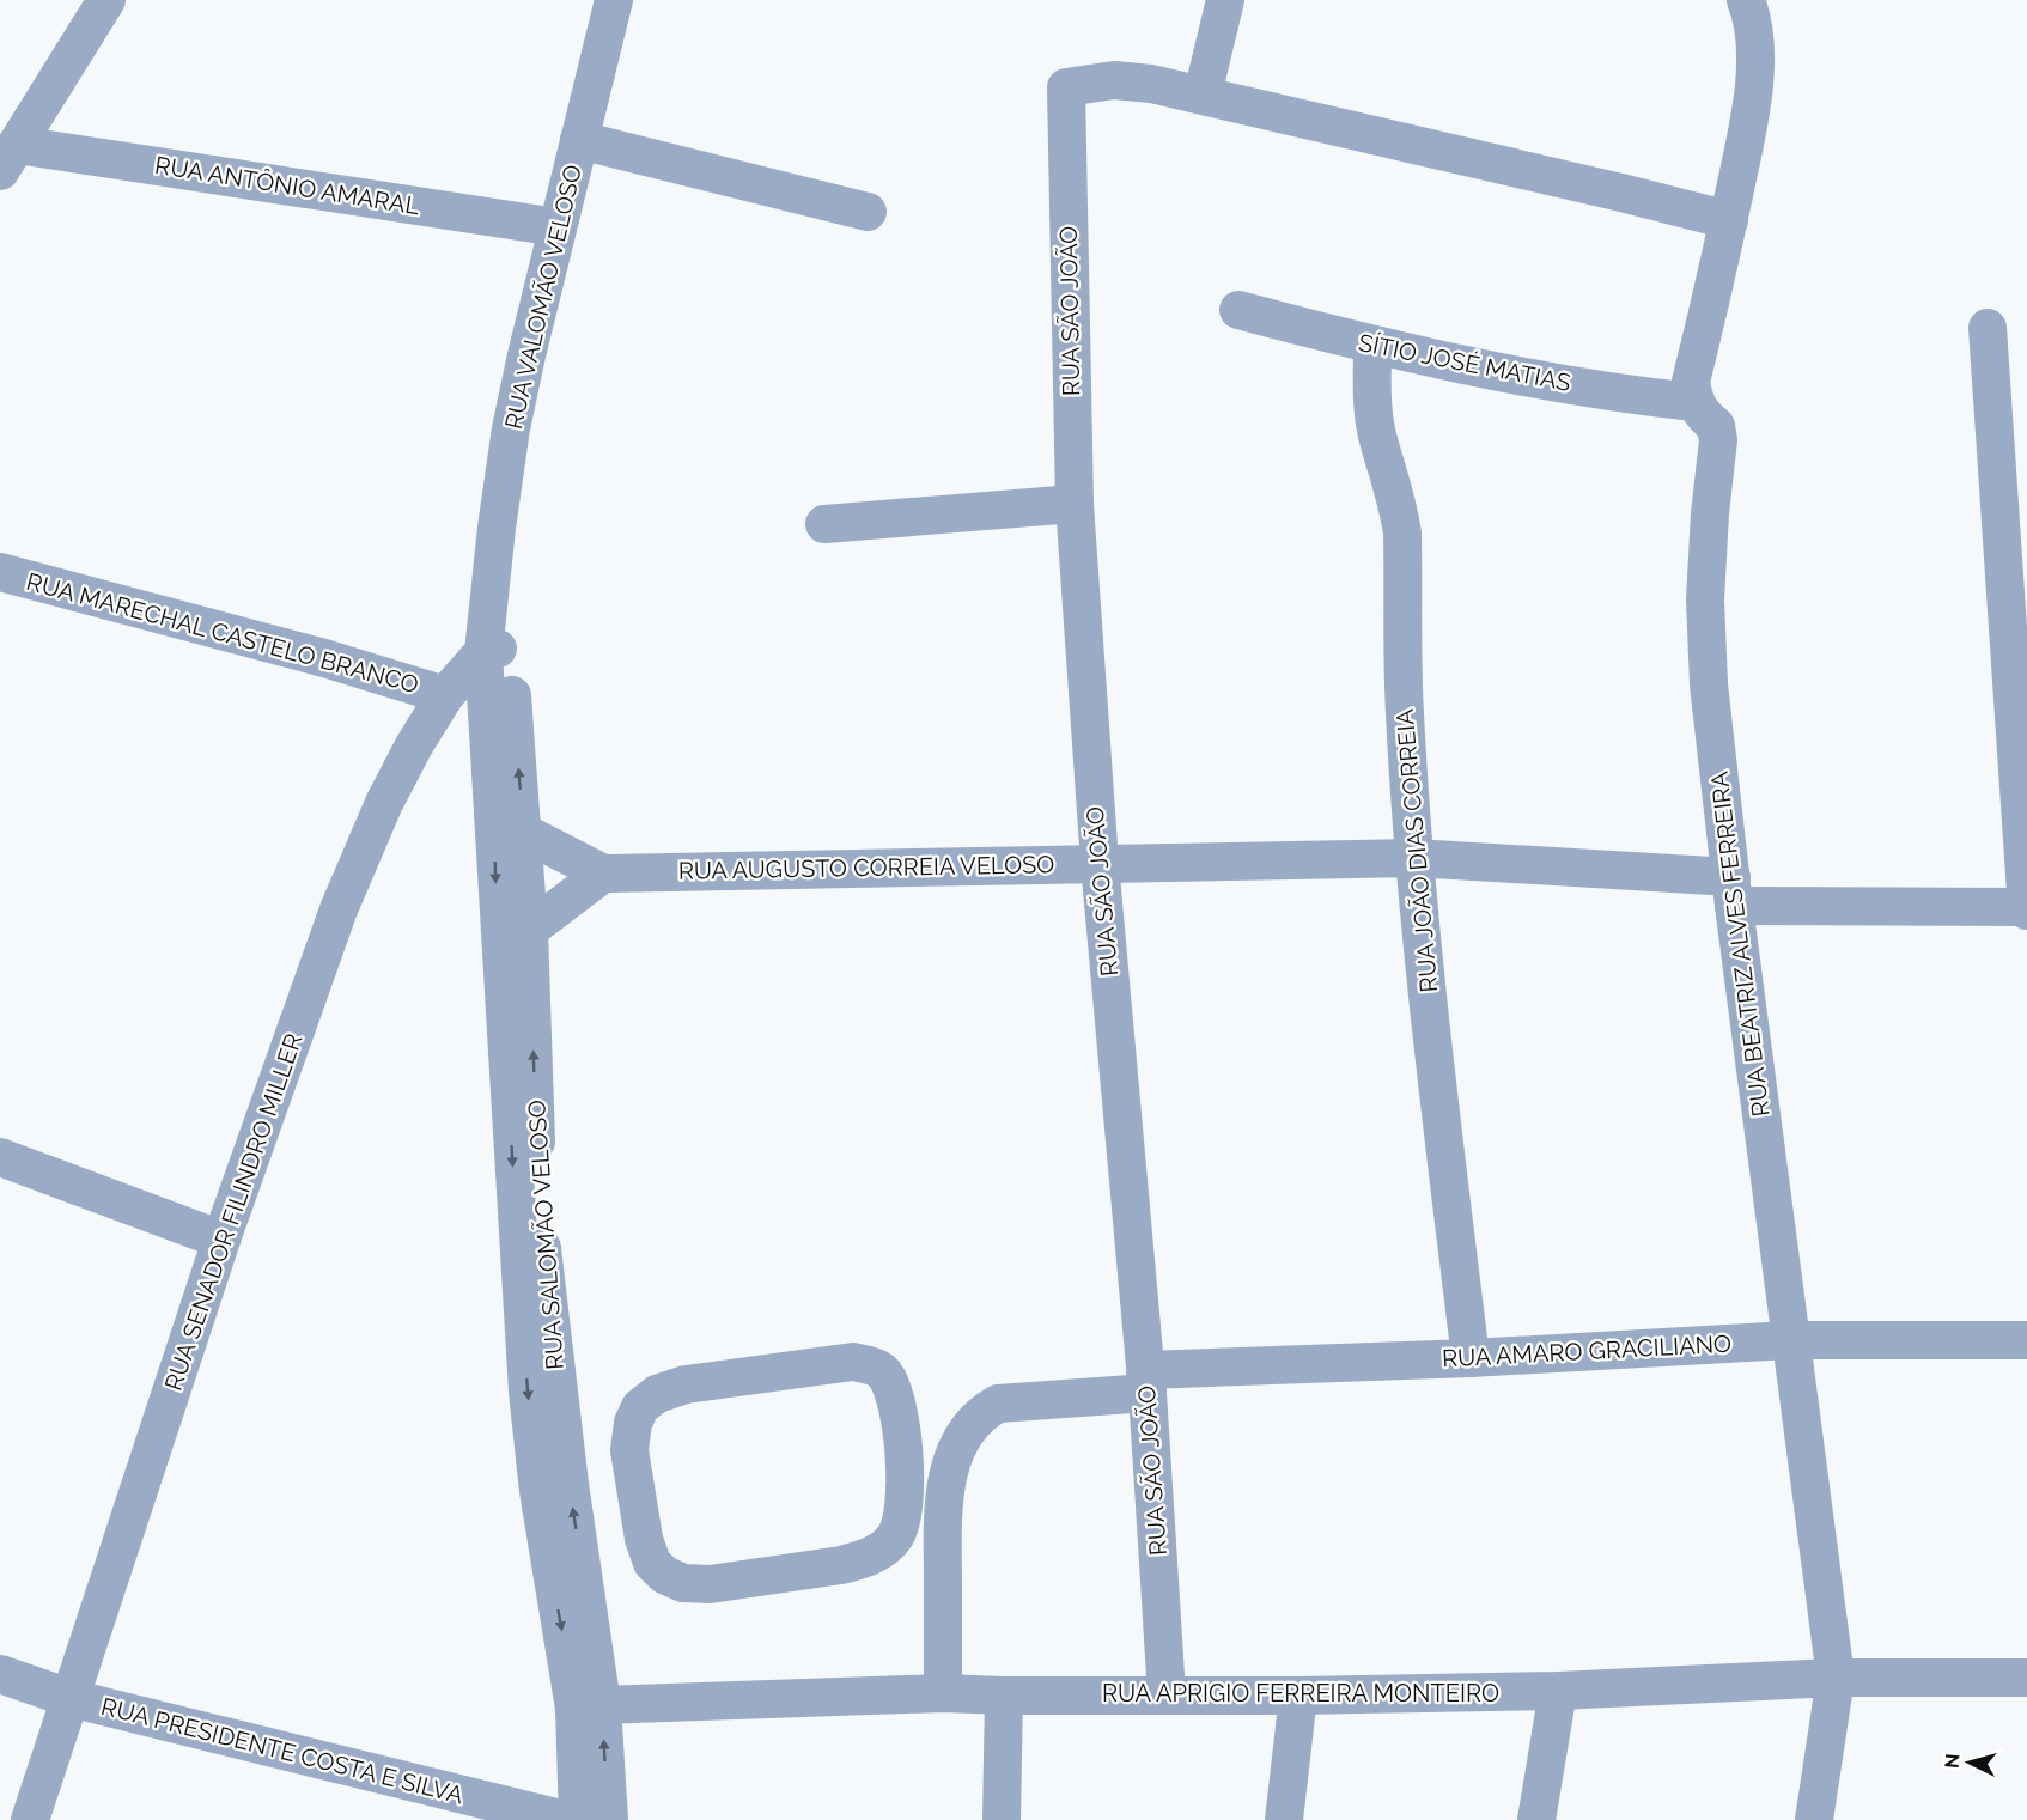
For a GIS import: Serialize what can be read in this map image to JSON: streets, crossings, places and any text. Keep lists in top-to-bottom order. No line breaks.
{"streets":{"street":["RUA ANTÔNIO AMARAL","RUA VALOMÃO VELOSO","RUA SÃO JOÃO","SÍTIO JOSÉ MATIAS","RUA MARECHAL CASTELO BRANCO","RUA JOÃO DIAS CORREIA","RUA AUGUSTO CORREIA VELOSO","RUA BEATRIZ ALVES FERREIRA","RUA SENADOR FILINDRO MILLER","RUA SALOMÃO VELOSO","RUA AMARO GRACILIANO","RUA APRIGIO FERREIRA MONTEIRO","RUA PRESIDENTE COSTA E SILVA"]},"crossings":[["RUA ANTÔNIO AMARAL","RUA VALOMÃO VELOSO"],["RUA VALOMÃO VELOSO","RUA SENADOR FILINDRO MILLER"],["RUA VALOMÃO VELOSO","RUA SALOMÃO VELOSO"],["RUA SÃO JOÃO","RUA AUGUSTO CORREIA VELOSO"],["RUA SÃO JOÃO","RUA AMARO GRACILIANO"],["RUA SÃO JOÃO","RUA APRIGIO FERREIRA MONTEIRO"],["SÍTIO JOSÉ MATIAS","RUA JOÃO DIAS CORREIA"],["SÍTIO JOSÉ MATIAS","RUA BEATRIZ ALVES FERREIRA"],["RUA MARECHAL CASTELO BRANCO","RUA SENADOR FILINDRO MILLER"],["RUA JOÃO DIAS CORREIA","RUA AUGUSTO CORREIA VELOSO"],["RUA JOÃO DIAS CORREIA","RUA AMARO GRACILIANO"],["RUA AUGUSTO CORREIA VELOSO","RUA BEATRIZ ALVES FERREIRA"],["RUA AUGUSTO CORREIA VELOSO","RUA SALOMÃO VELOSO"],["RUA BEATRIZ ALVES FERREIRA","RUA AMARO GRACILIANO"],["RUA BEATRIZ ALVES FERREIRA","RUA APRIGIO FERREIRA MONTEIRO"],["RUA SENADOR FILINDRO MILLER","RUA SALOMÃO VELOSO"],["RUA SENADOR FILINDRO MILLER","RUA PRESIDENTE COSTA E SILVA"],["RUA SALOMÃO VELOSO","RUA APRIGIO FERREIRA MONTEIRO"]],"north":"left"}
